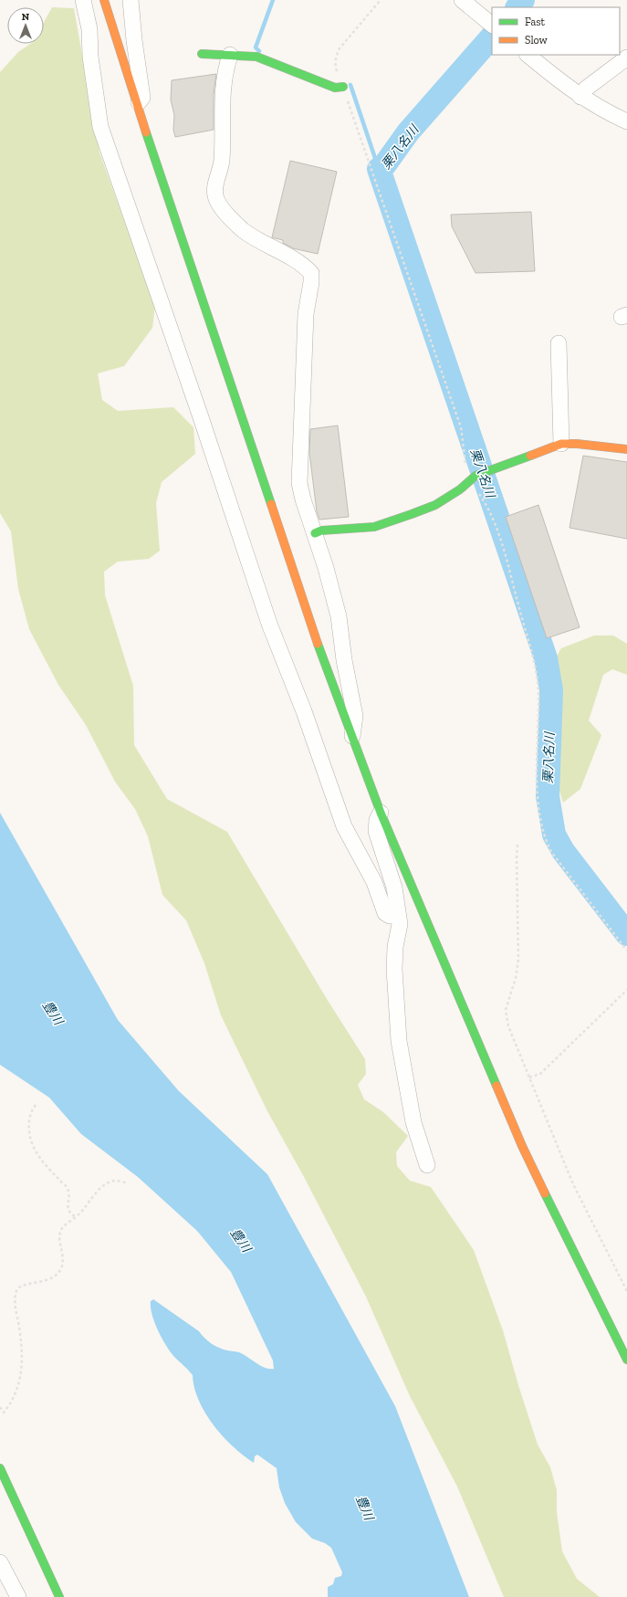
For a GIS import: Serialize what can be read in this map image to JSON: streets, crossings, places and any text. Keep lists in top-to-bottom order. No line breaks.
{"water":["栗八名川","豊川"],"legend":["Fast","Slow"],"north":"top"}
